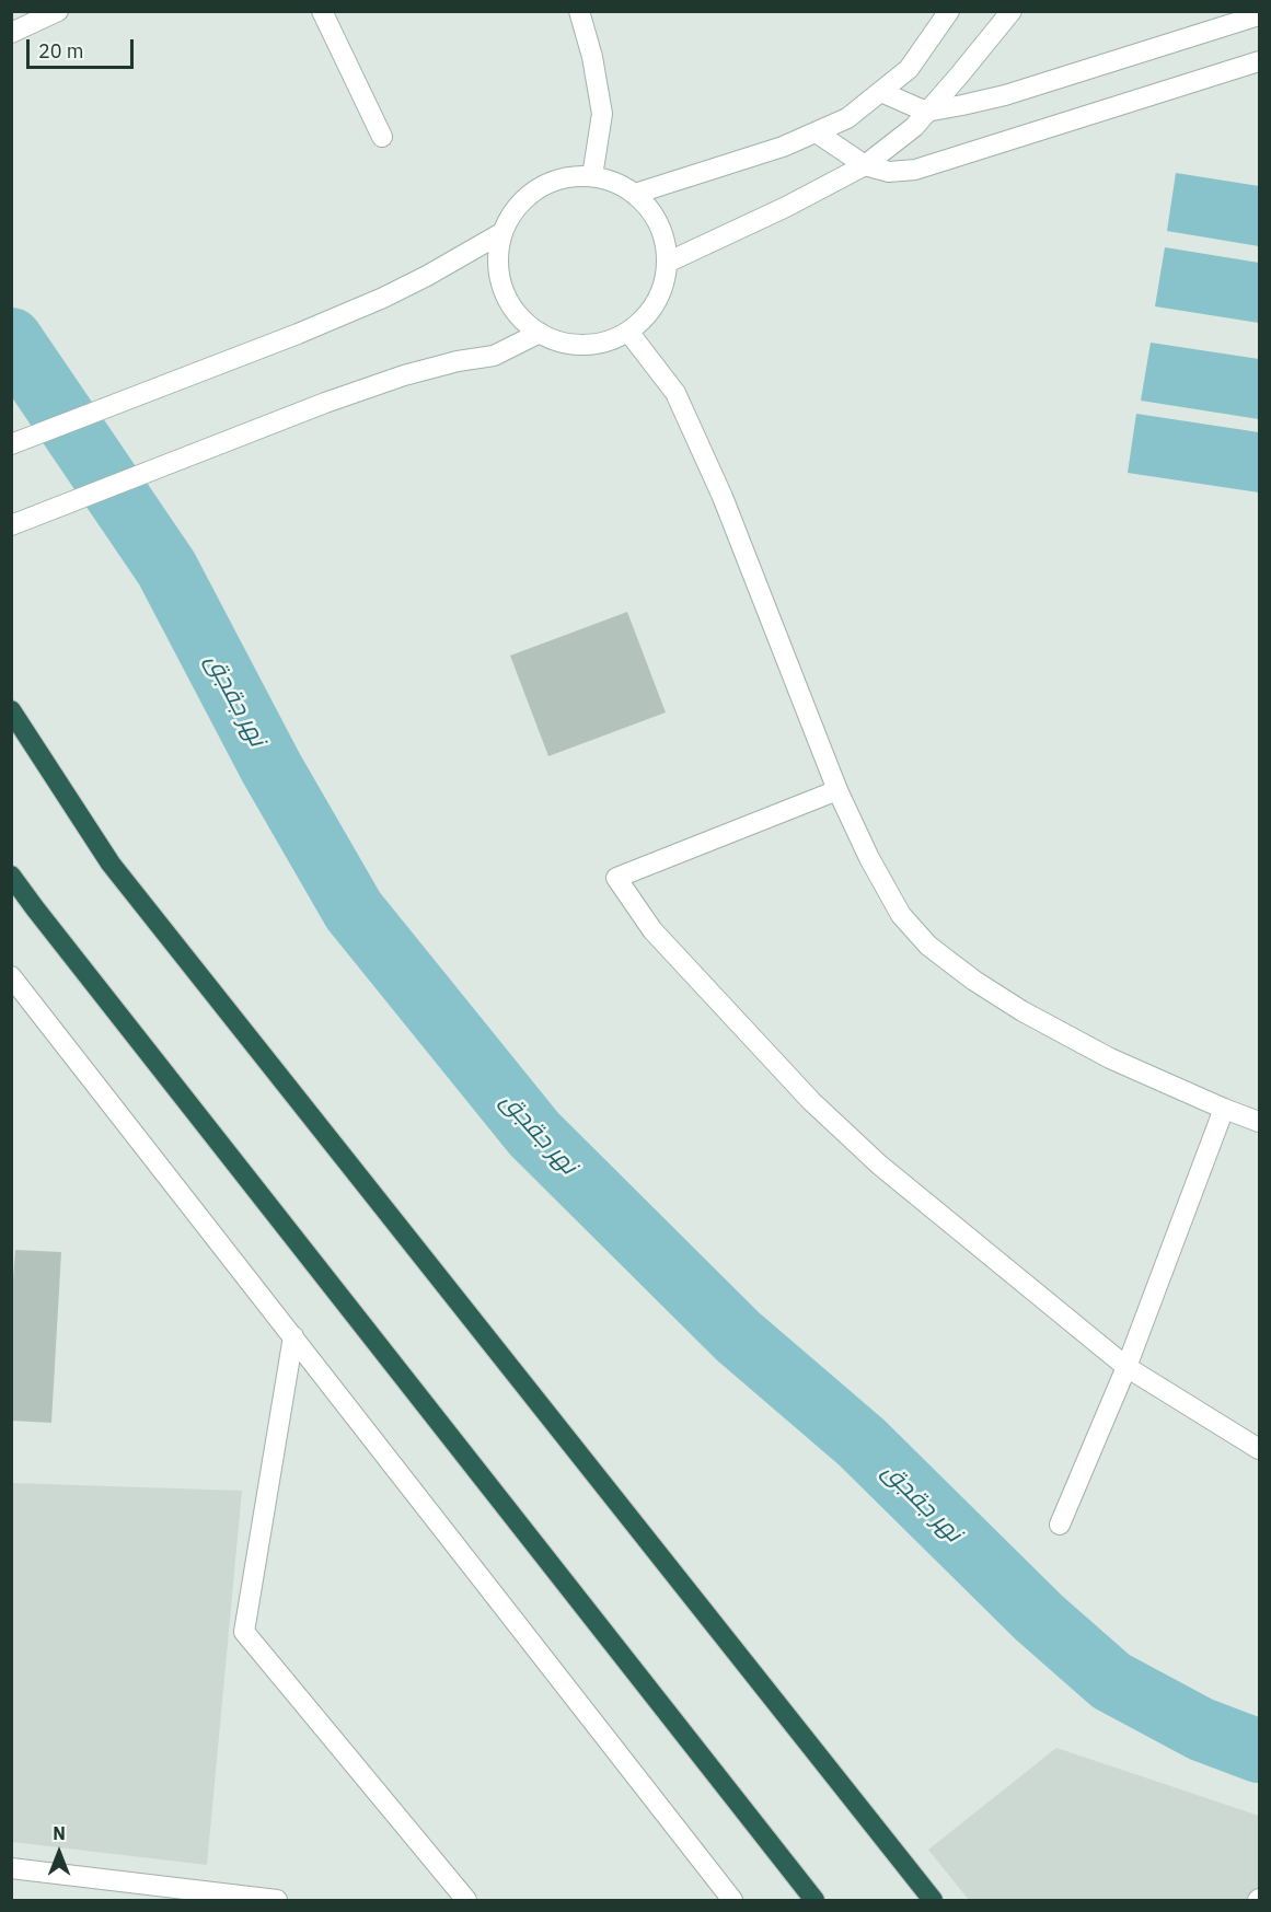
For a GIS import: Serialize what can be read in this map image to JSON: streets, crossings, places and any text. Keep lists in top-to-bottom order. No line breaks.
{"water":["نهر جقجق"],"scale_bar":"20 m","north":"top"}
